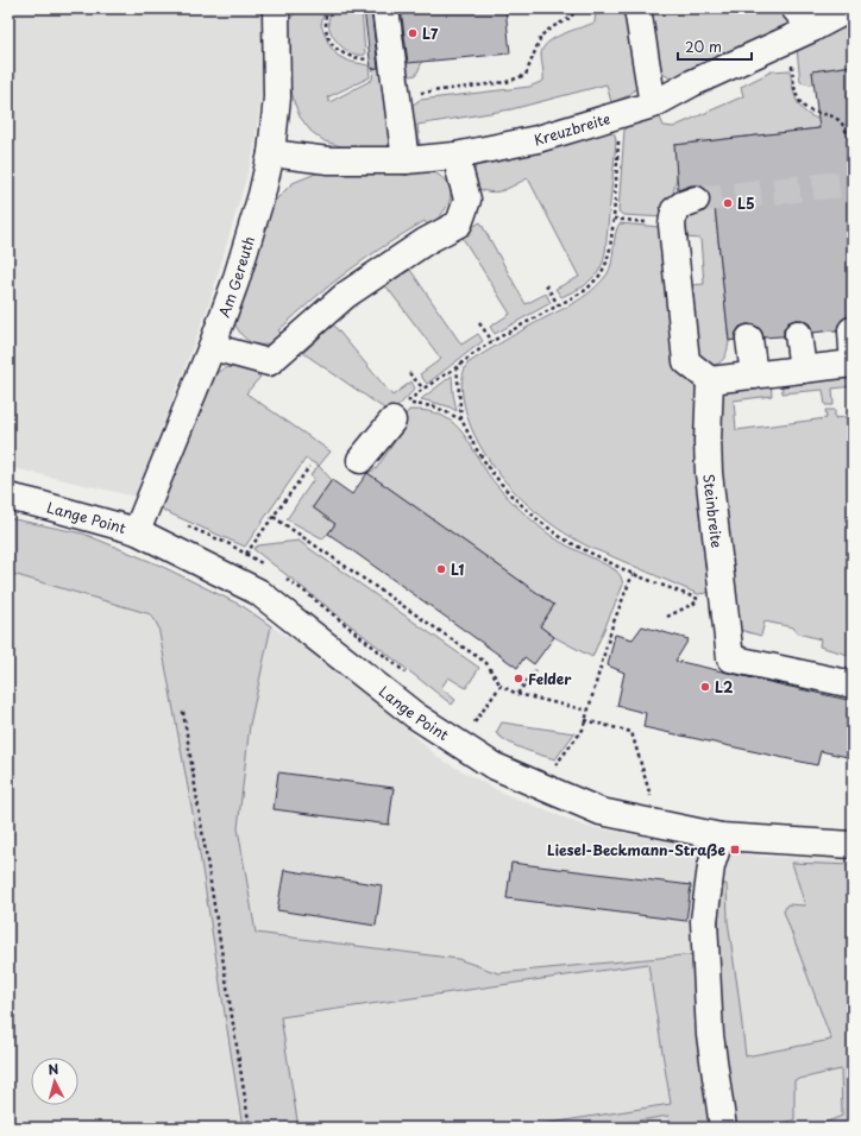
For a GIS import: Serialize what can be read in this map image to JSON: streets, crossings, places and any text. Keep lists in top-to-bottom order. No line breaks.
{"streets":{"street":["Kreuzbreite","Am Gereuth","Steinbreite","Lange Point"]},"crossings":[["Kreuzbreite","Am Gereuth"],["Am Gereuth","Lange Point"]],"places":{"other":["L7","L5","L1","Felder","L2"],"transit":["Liesel-Beckmann-Straße"]},"scale_bar":"20 m","north":"top"}
